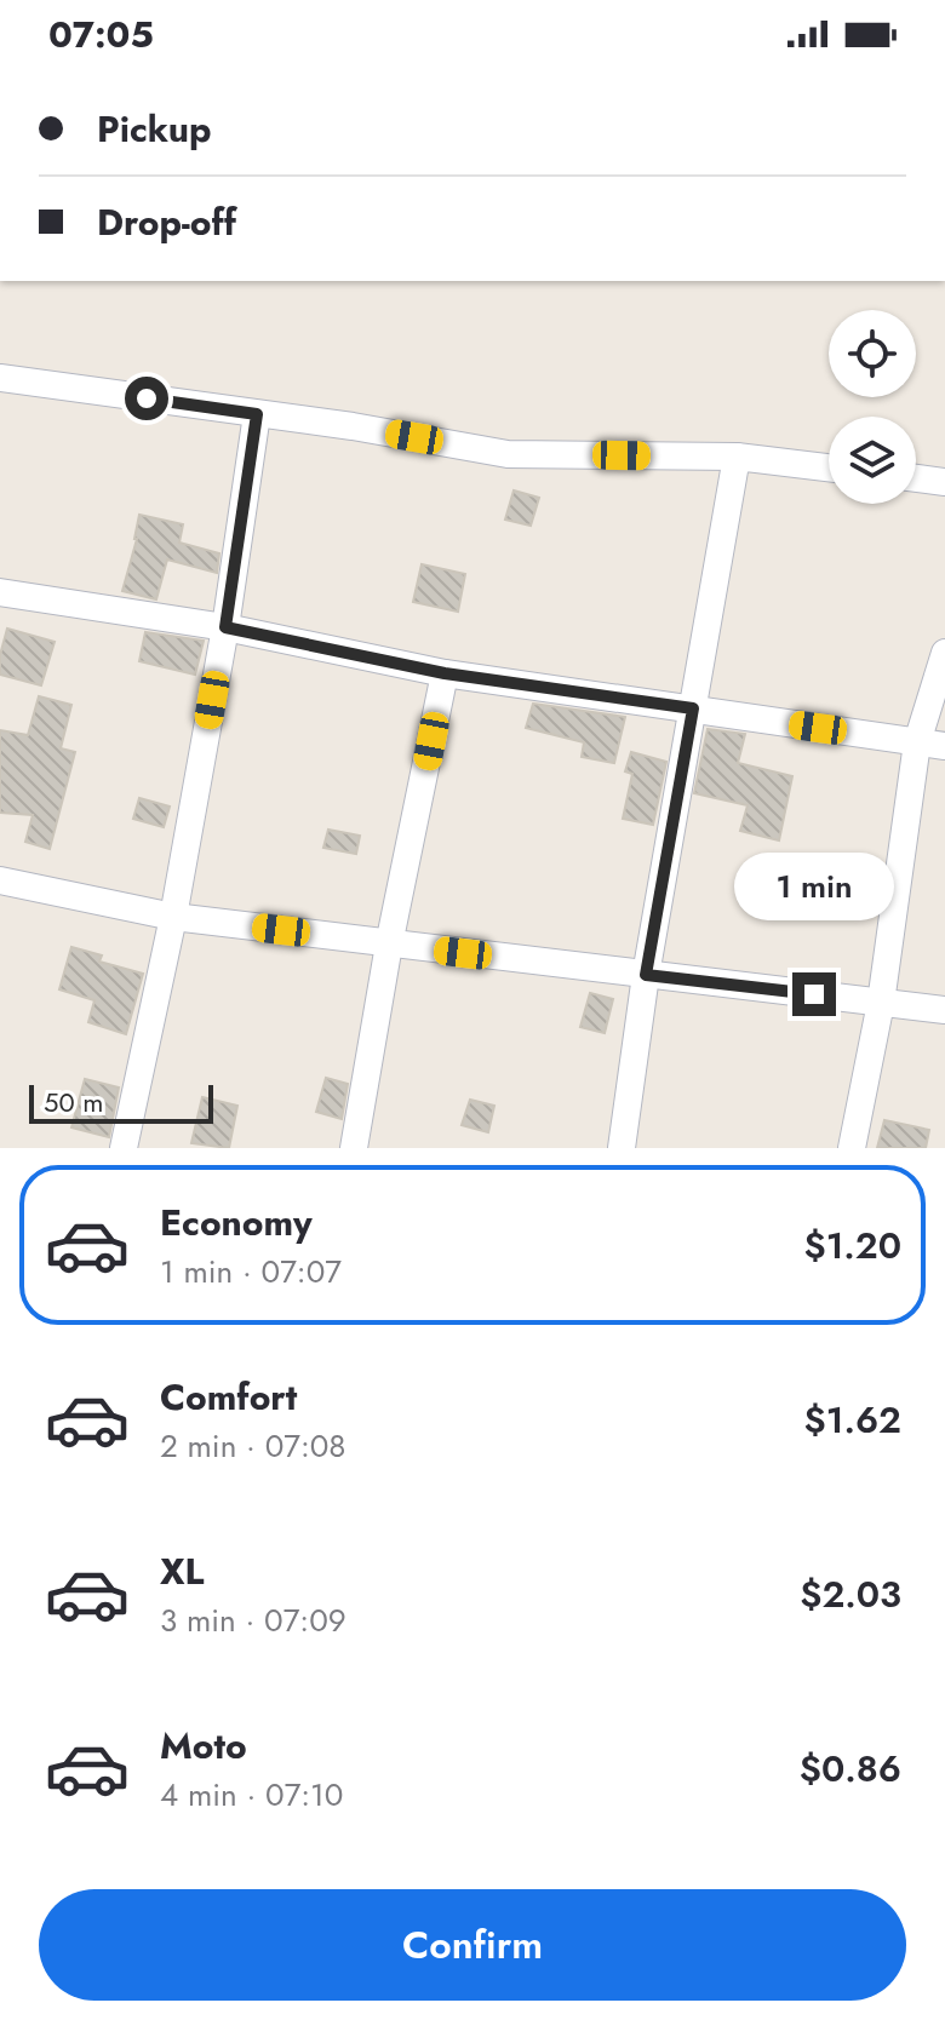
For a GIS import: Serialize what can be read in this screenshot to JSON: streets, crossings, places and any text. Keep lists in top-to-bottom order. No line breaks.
{"scale_bar":"50 m","page":{"status":"07:05","banner":["Pickup","Drop-off"],"bubble":"1 min","scale":"50 m","list":[{"name":"Economy","note":"1 min · 07:07","value":"$1.20"},{"name":"Comfort","note":"2 min · 07:08","value":"$1.62"},{"name":"XL","note":"3 min · 07:09","value":"$2.03"},{"name":"Moto","note":"4 min · 07:10","value":"$0.86"}],"buttons":"Confirm"}}
